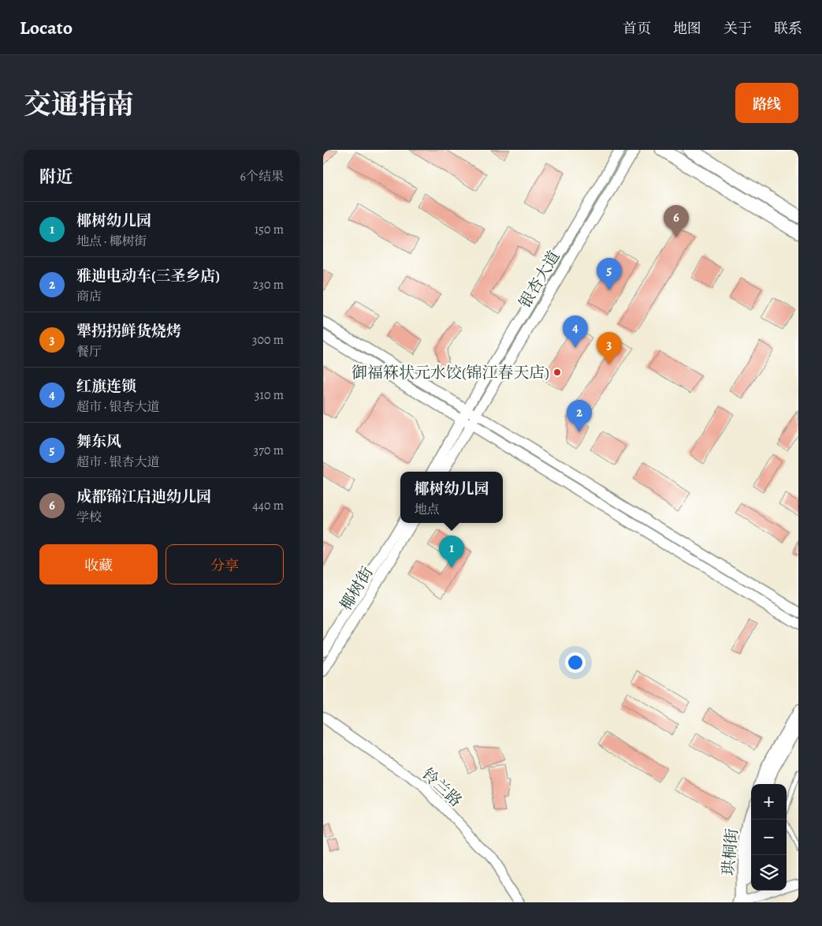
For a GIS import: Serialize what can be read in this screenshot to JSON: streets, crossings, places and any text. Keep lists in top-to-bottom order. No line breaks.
{"streets":{"street":["银杏大道","椰树街","铃兰路","珙桐街"]},"places":["御福箖状元水饺(锦江春天店)"],"page":{"header":"Locato","nav":["首页","地图","关于","联系"],"title":"交通指南","buttons":["路线",["收藏","分享"]],"heading":["附近","6个结果"],"list":[{"mark":"1","name":"椰树幼儿园","note":"地点 · 椰树街","value":"150 m"},{"mark":"2","name":"雅迪电动车(三圣乡店)","note":"商店","value":"230 m"},{"mark":"3","name":"犟拐拐鲜货烧烤","note":"餐厅","value":"300 m"},{"mark":"4","name":"红旗连锁","note":"超市 · 银杏大道","value":"310 m"},{"mark":"5","name":"舞东风","note":"超市 · 银杏大道","value":"370 m"},{"mark":"6","name":"成都锦江启迪幼儿园","note":"学校","value":"440 m"}],"pins":["6","5","4","3","2","1"],"popup":["椰树幼儿园","地点"],"map_buttons":["+","−"]}}
